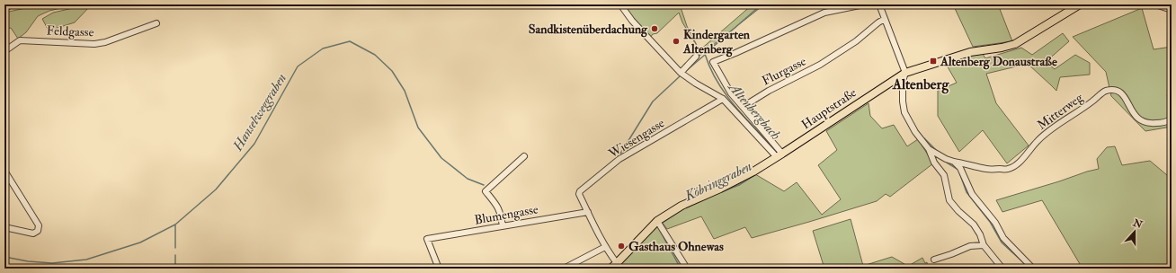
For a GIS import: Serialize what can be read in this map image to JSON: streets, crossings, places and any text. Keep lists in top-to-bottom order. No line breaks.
{"streets":{"main road":["Hauptstraße"],"street":["Feldgasse","Flurgasse","Mitterweg","Wiesengasse","Blumengasse"]},"crossings":[["Hauptstraße","Wiesengasse"],["Wiesengasse","Blumengasse"]],"districts":["Altenberg"],"water":["Altenbergbach","Hanselweggraben","Köbringgraben"],"places":{"other":["Sandkistenüberdachung","Kindergarten Altenberg","Gasthaus Ohnewas"],"transit":["Altenberg Donaustraße"]},"north":"top"}
